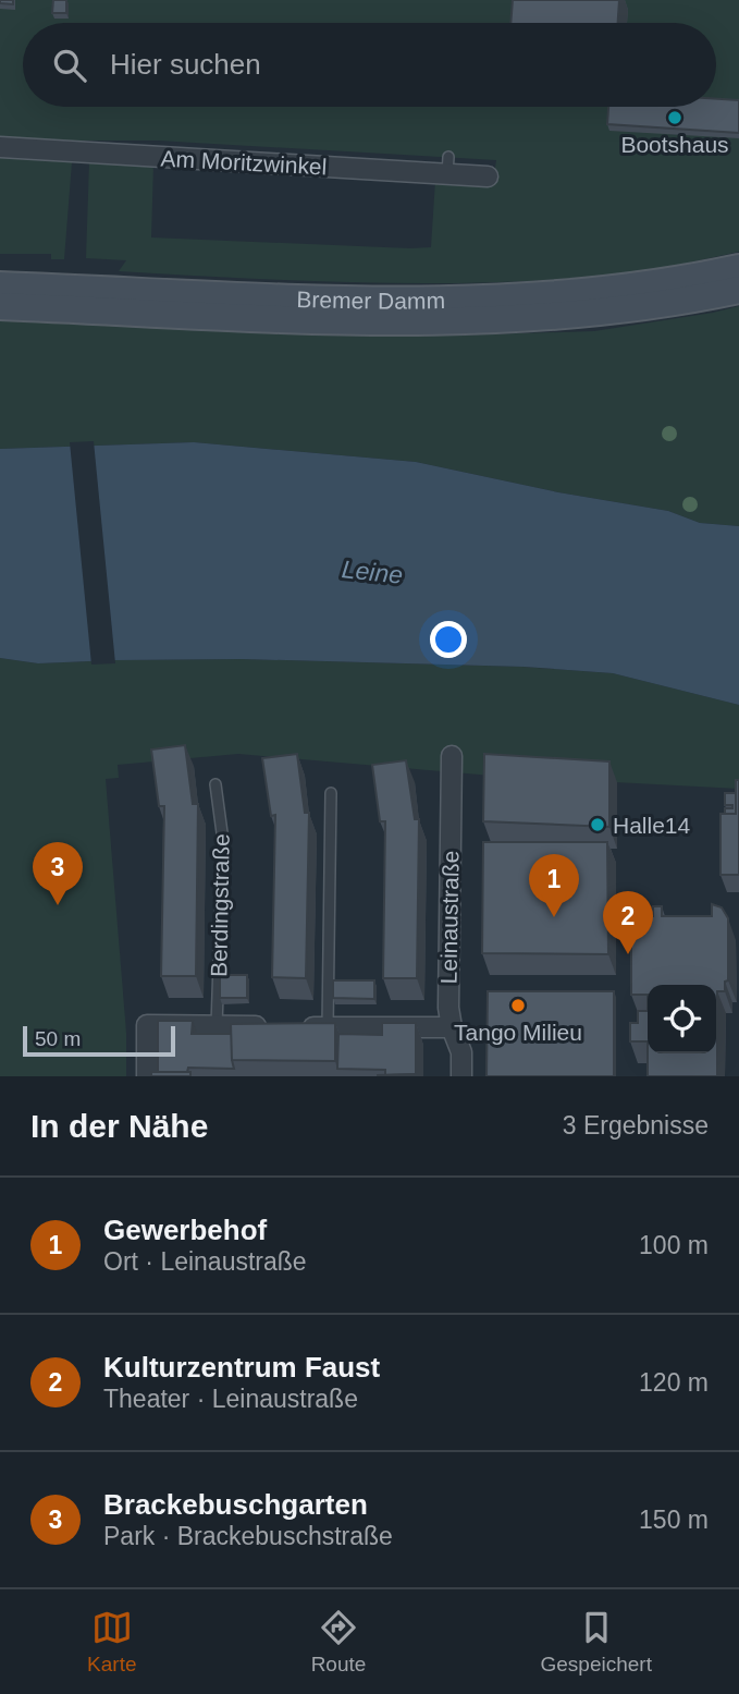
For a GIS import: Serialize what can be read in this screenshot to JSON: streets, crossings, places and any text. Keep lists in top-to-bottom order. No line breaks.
{"streets":{"main road":["Bremer Damm"],"street":["Am Moritzwinkel","Leinaustraße"],"lane":["Berdingstraße"]},"water":["Leine"],"places":["Bootshaus","Halle14","Tango Milieu"],"scale_bar":"50 m","page":{"search":"Hier suchen","pins":["3","1","2"],"scale":"50 m","heading":["In der Nähe","3 Ergebnisse"],"list":[{"mark":"1","name":"Gewerbehof","note":"Ort · Leinaustraße","value":"100 m"},{"mark":"2","name":"Kulturzentrum Faust","note":"Theater · Leinaustraße","value":"120 m"},{"mark":"3","name":"Brackebuschgarten","note":"Park · Brackebuschstraße","value":"150 m"}],"nav":["Karte","Route","Gespeichert"]}}
